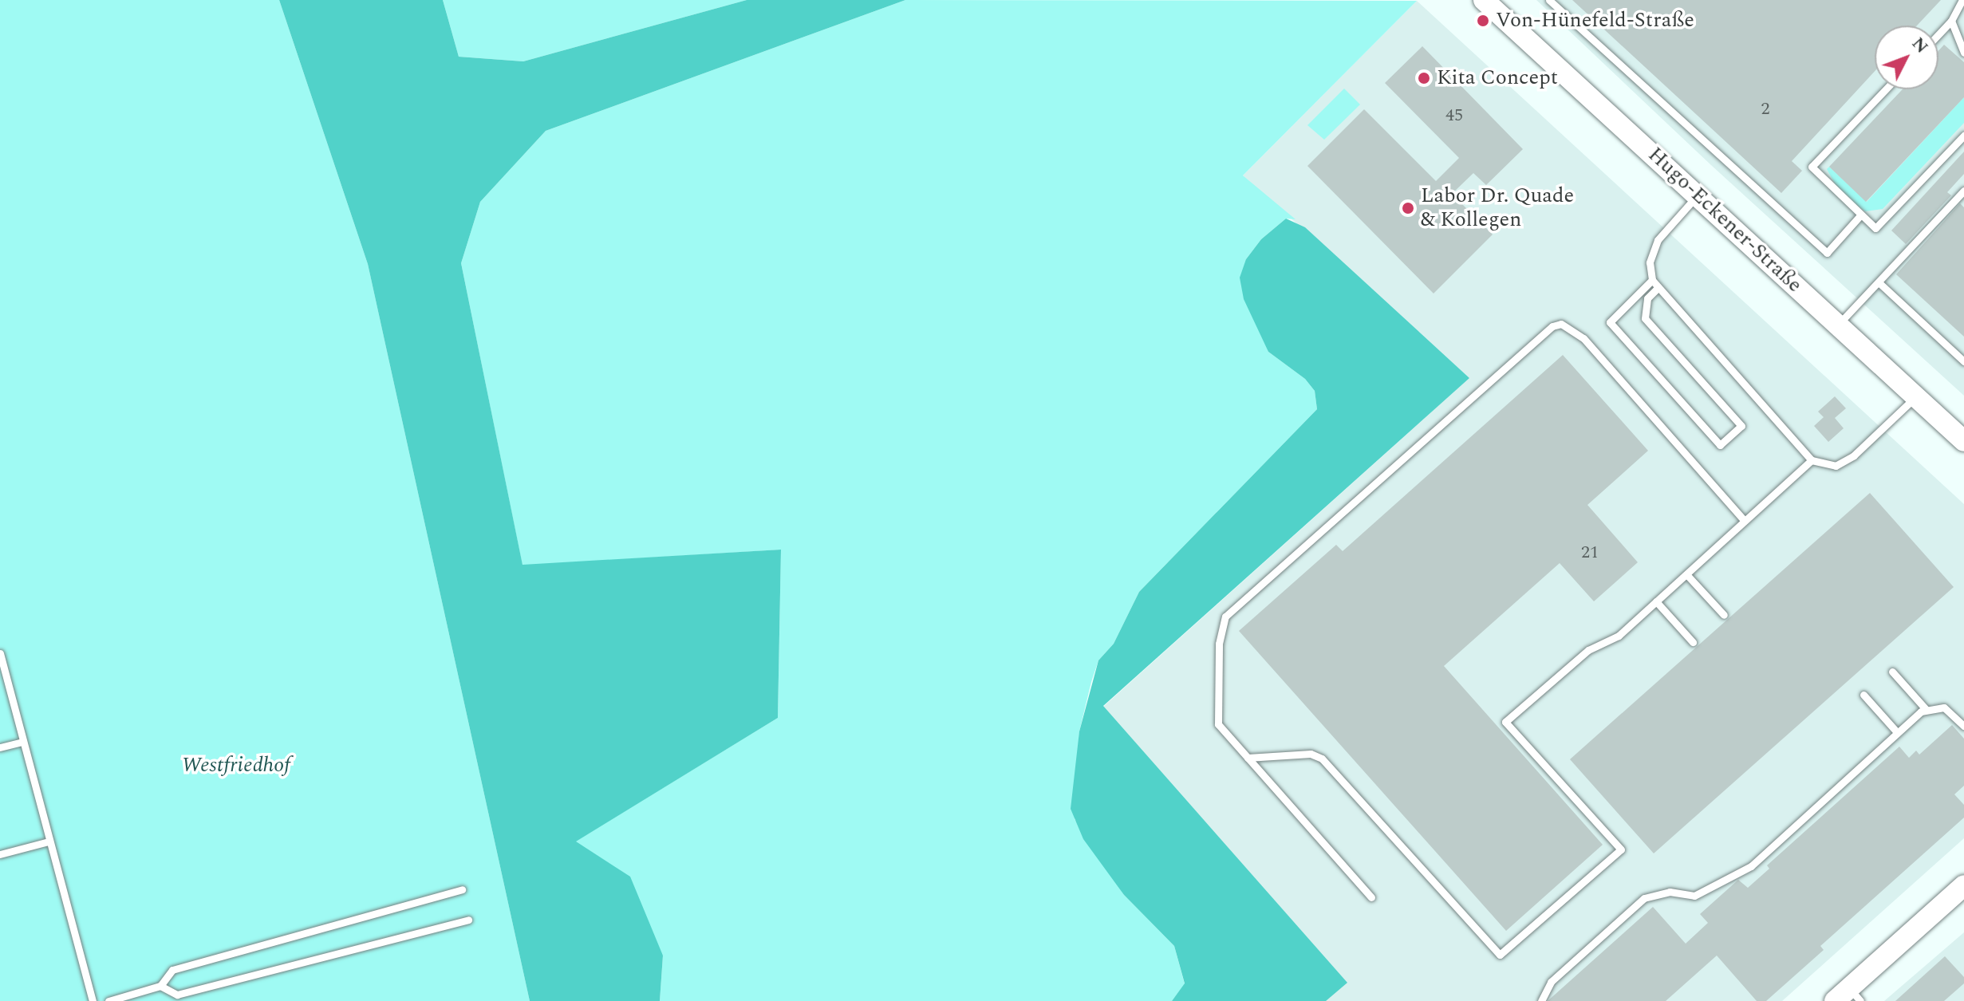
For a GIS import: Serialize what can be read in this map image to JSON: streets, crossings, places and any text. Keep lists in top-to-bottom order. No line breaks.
{"streets":{"main road":["Hugo-Eckener-Straße"]},"parks":["Westfriedhof"],"places":["Von-Hünefeld-Straße","Kita Concept","Labor Dr. Quade & Kollegen"],"house_numbers":["2","45","21"],"north":"top right"}
